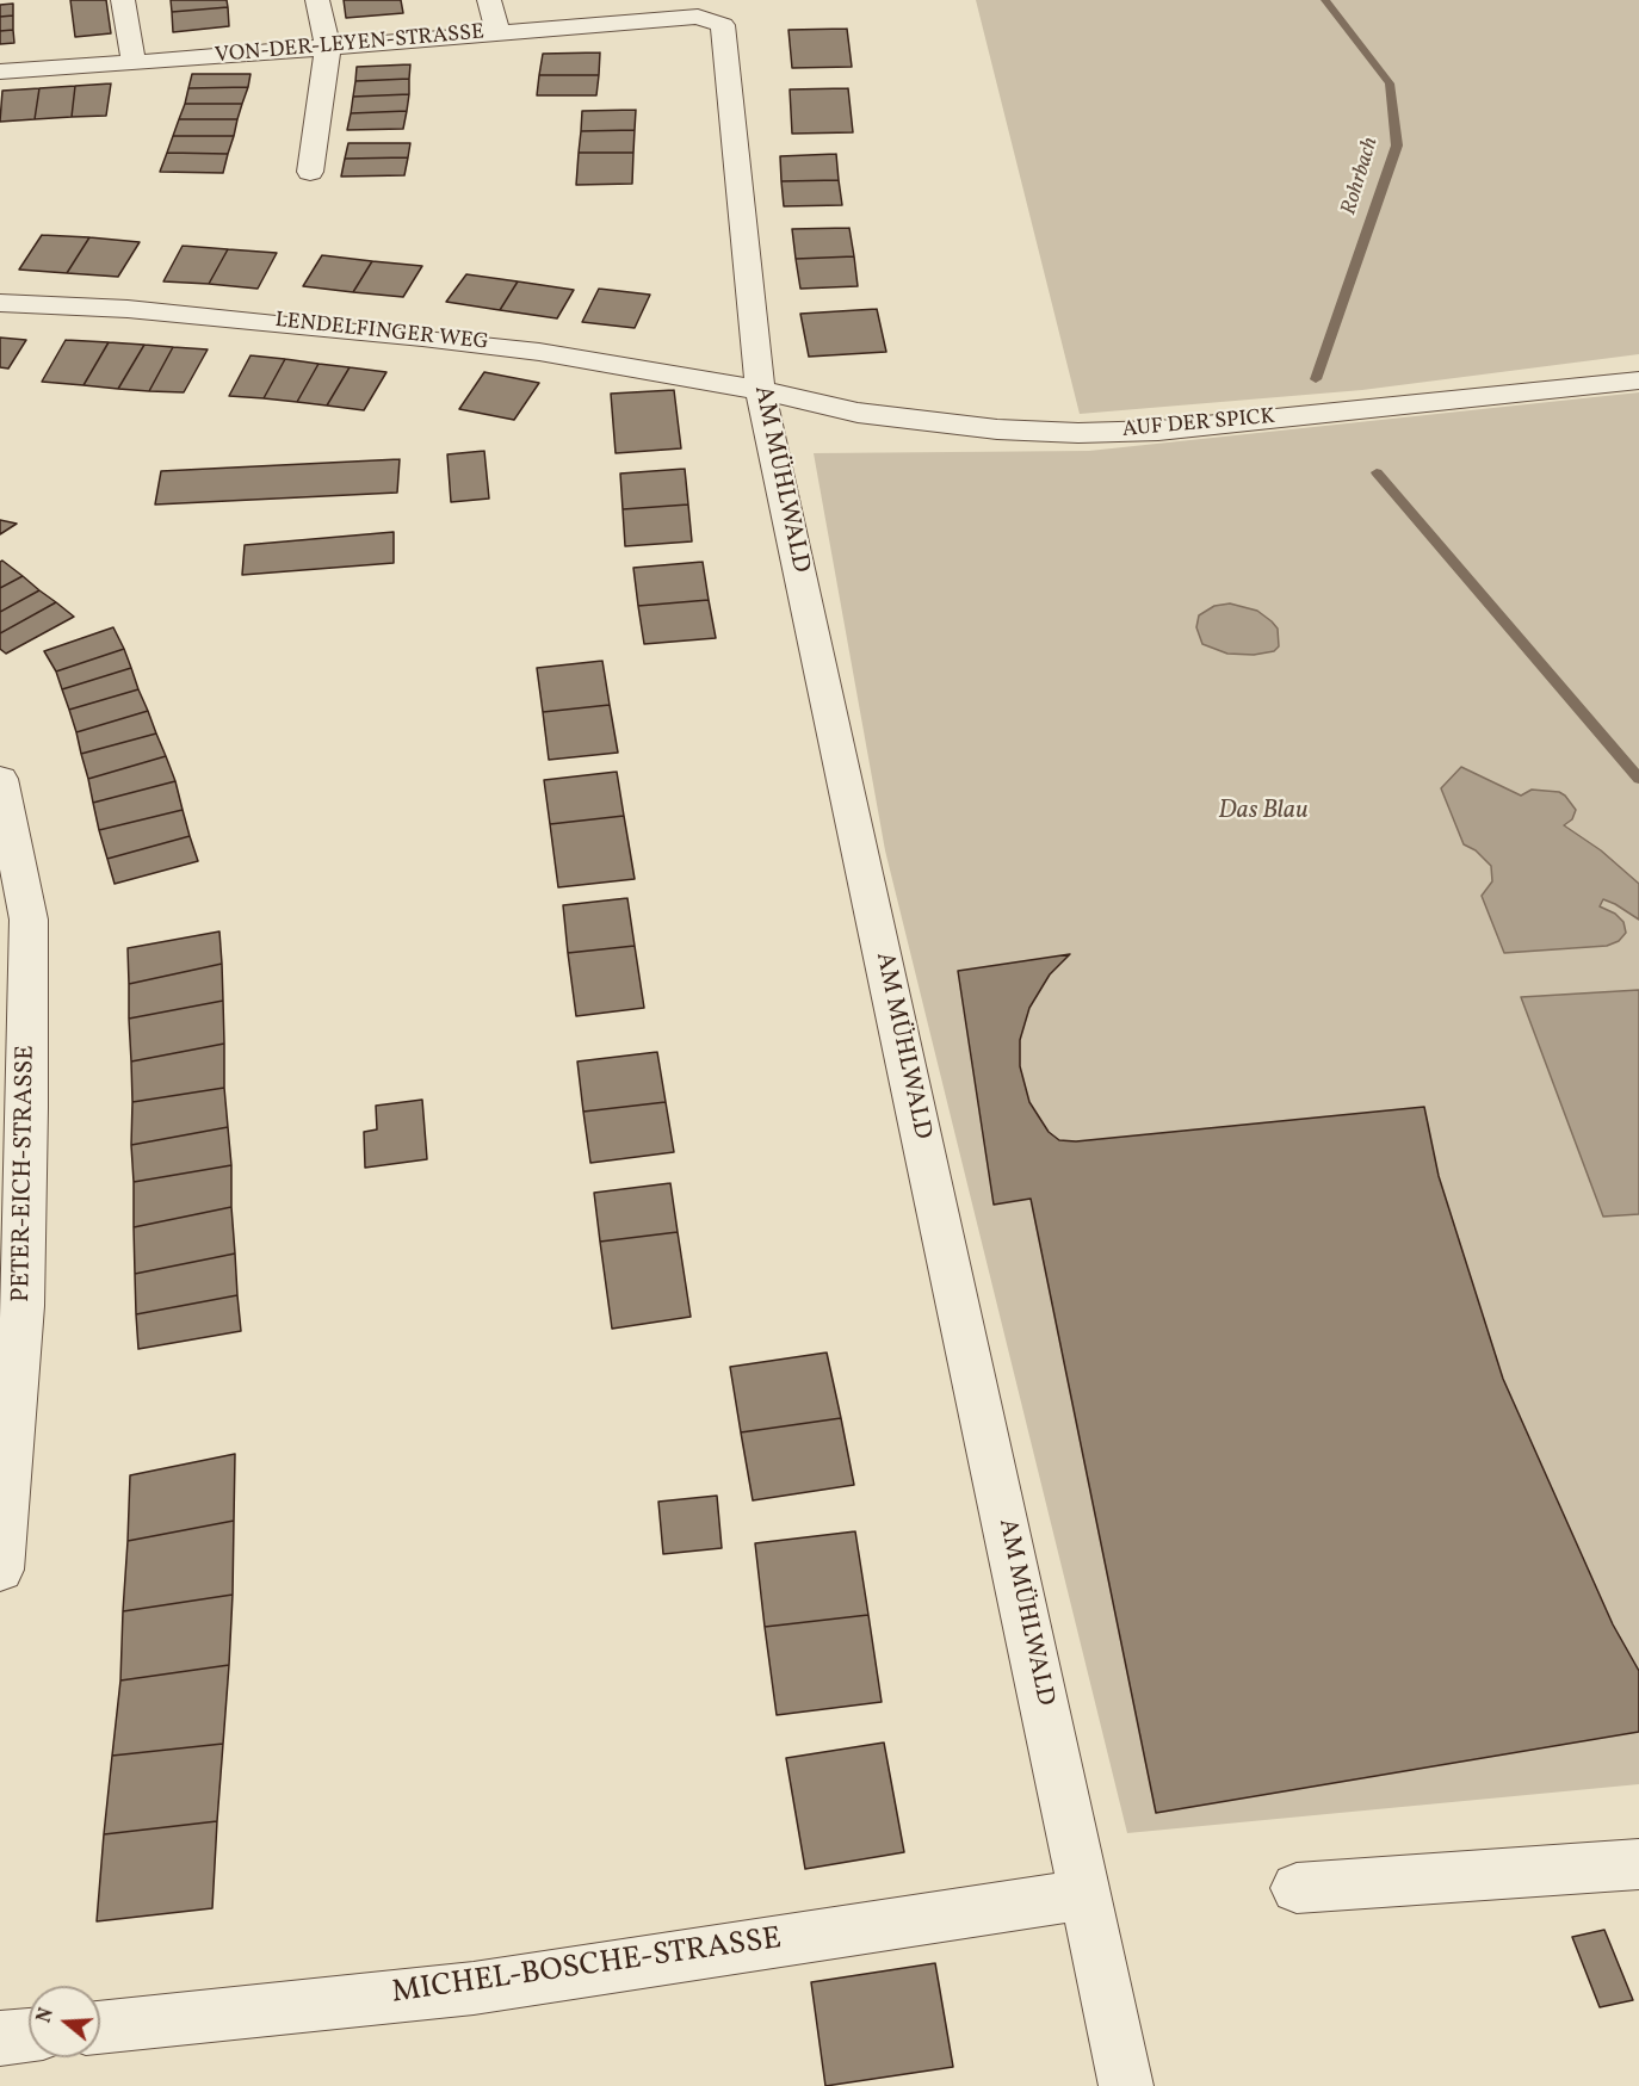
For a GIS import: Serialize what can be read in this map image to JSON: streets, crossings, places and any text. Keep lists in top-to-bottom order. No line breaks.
{"streets":{"street":["VON-DER-LEYEN-STRASSE","LENDELFINGER WEG","AUF DER SPICK","AM MÜHLWALD","PETER-EICH-STRASSE","MICHEL-BOSCHE-STRASSE"]},"crossings":[["VON-DER-LEYEN-STRASSE","AM MÜHLWALD"],["LENDELFINGER WEG","AUF DER SPICK"],["LENDELFINGER WEG","AM MÜHLWALD"],["AUF DER SPICK","AM MÜHLWALD"],["AM MÜHLWALD","MICHEL-BOSCHE-STRASSE"]],"water":["Rohrbach"],"parks":["Das Blau"],"north":"left"}
